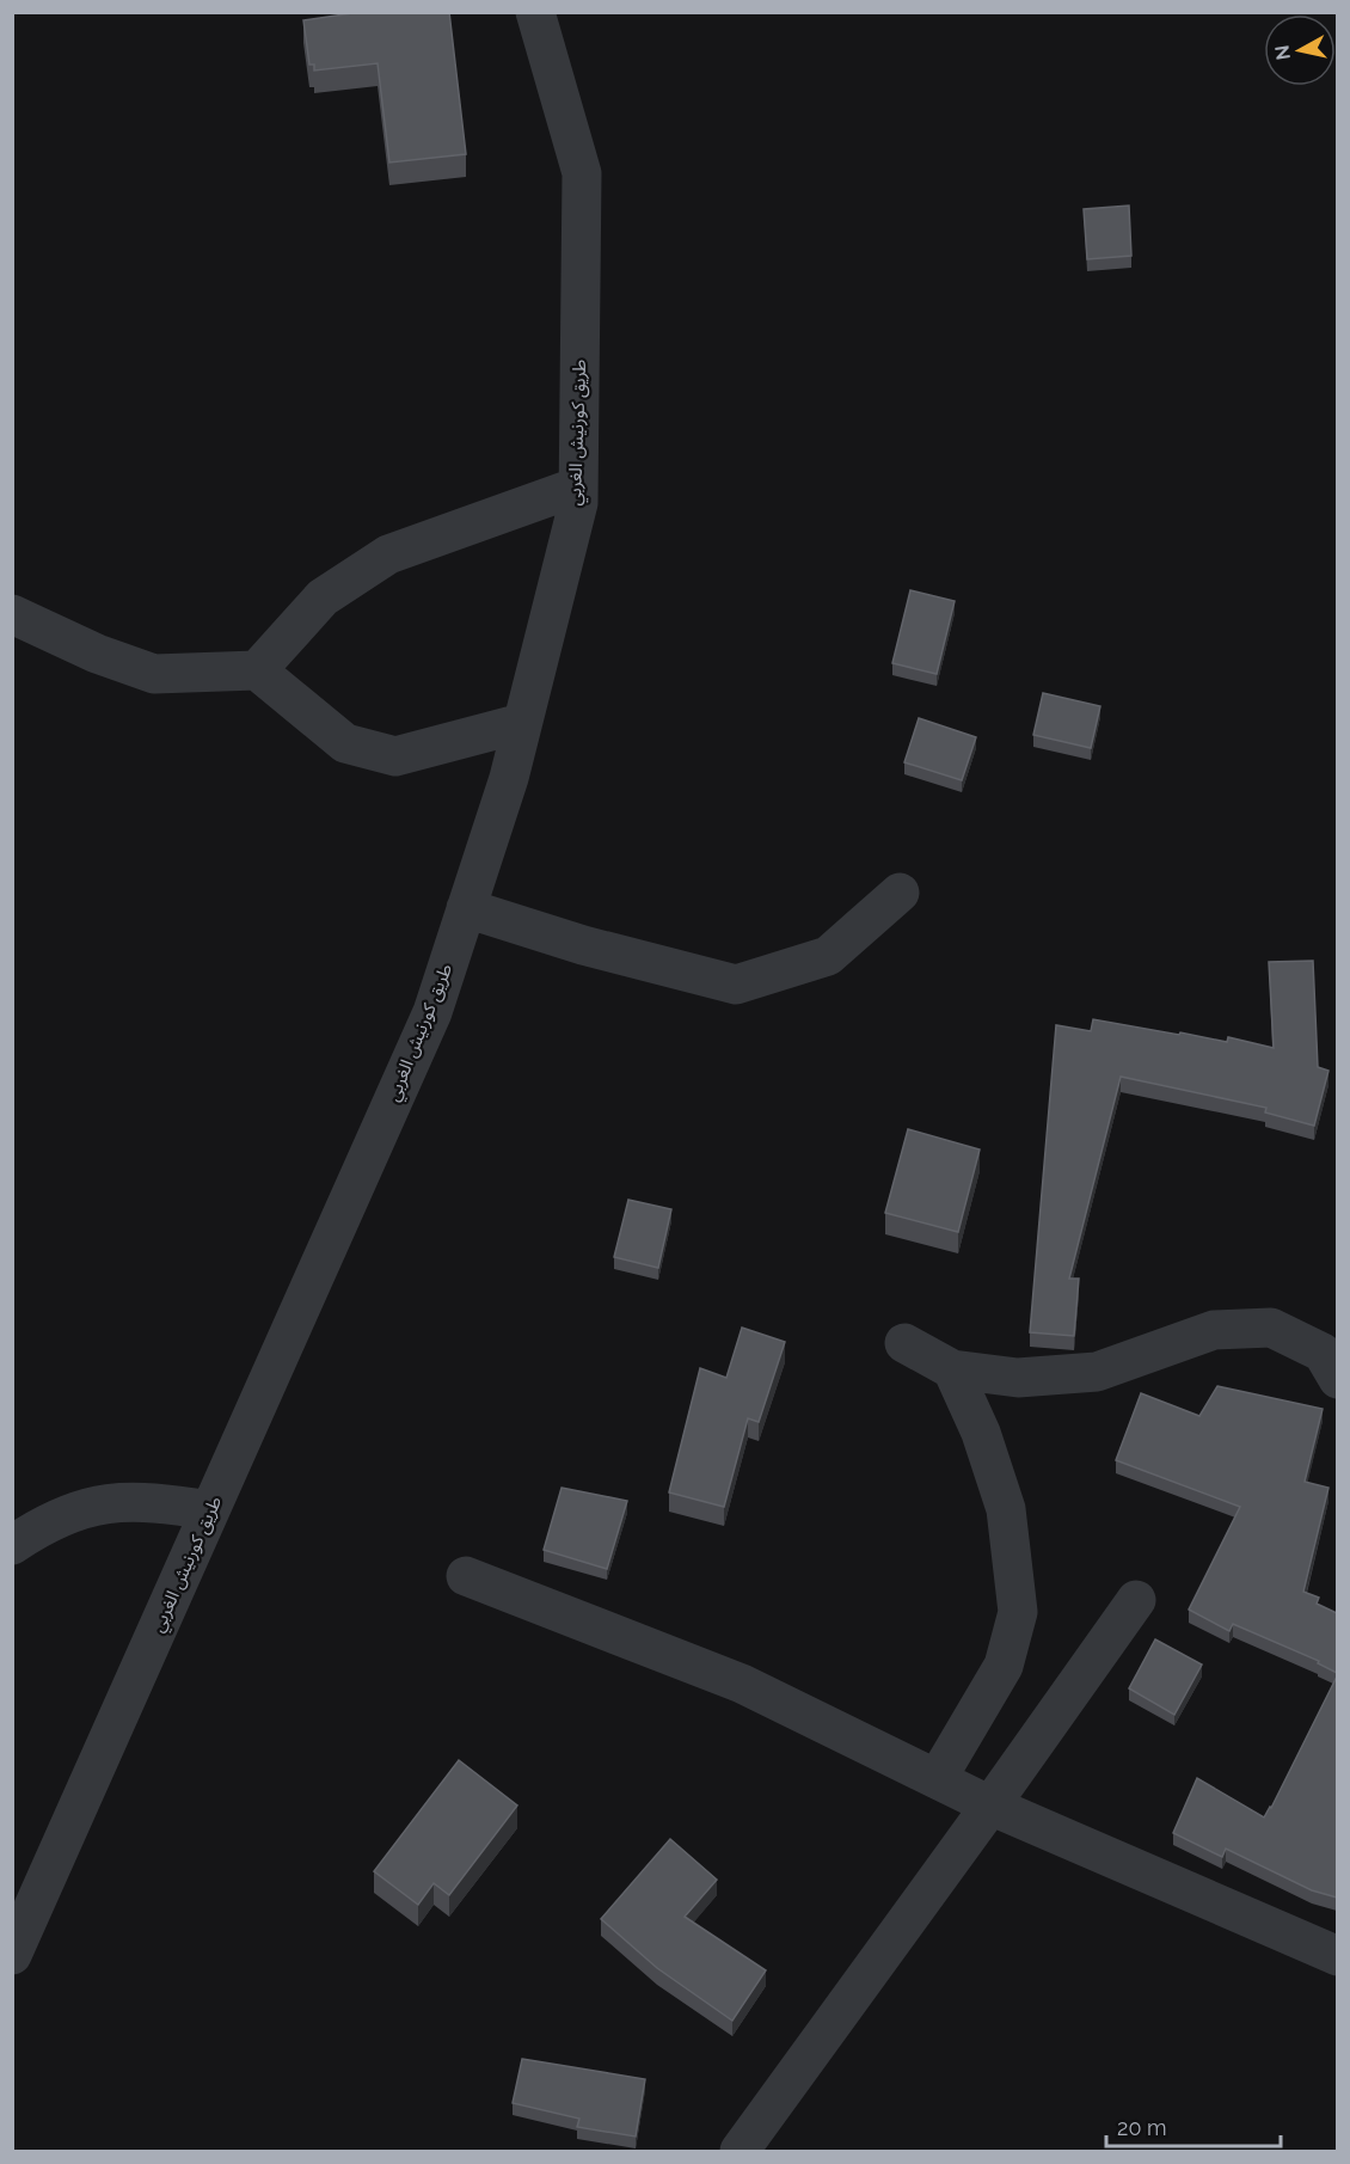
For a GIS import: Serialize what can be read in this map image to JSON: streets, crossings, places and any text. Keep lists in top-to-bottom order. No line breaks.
{"streets":{"street":["طريق كورنيش الغربي"]},"scale_bar":"20 m","north":"left"}
